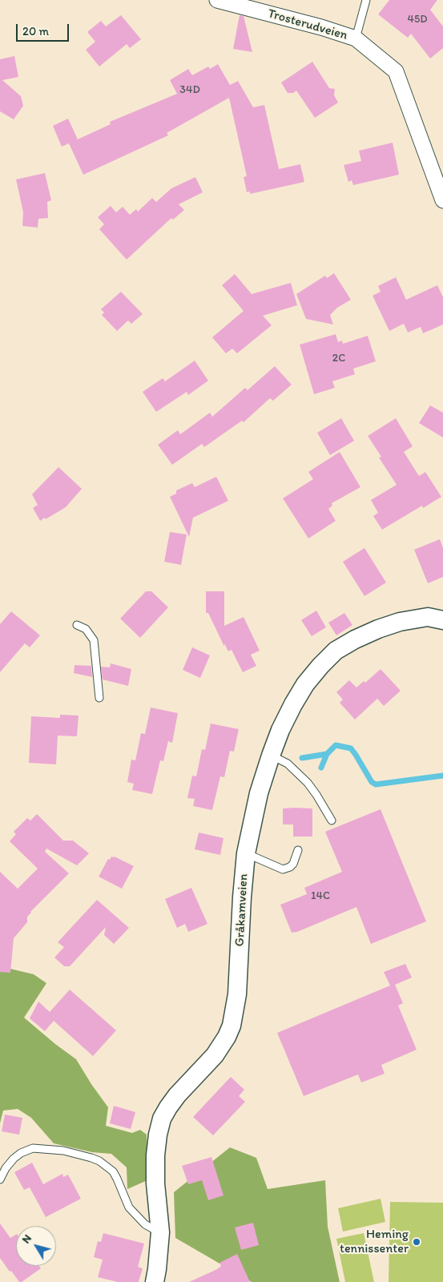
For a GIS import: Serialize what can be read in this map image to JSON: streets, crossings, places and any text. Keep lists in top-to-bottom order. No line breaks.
{"streets":{"street":["Trosterudveien","Gråkamveien"]},"places":["Heming tennissenter"],"house_numbers":["45D","34D","2C","14C"],"scale_bar":"20 m","north":"top left"}
